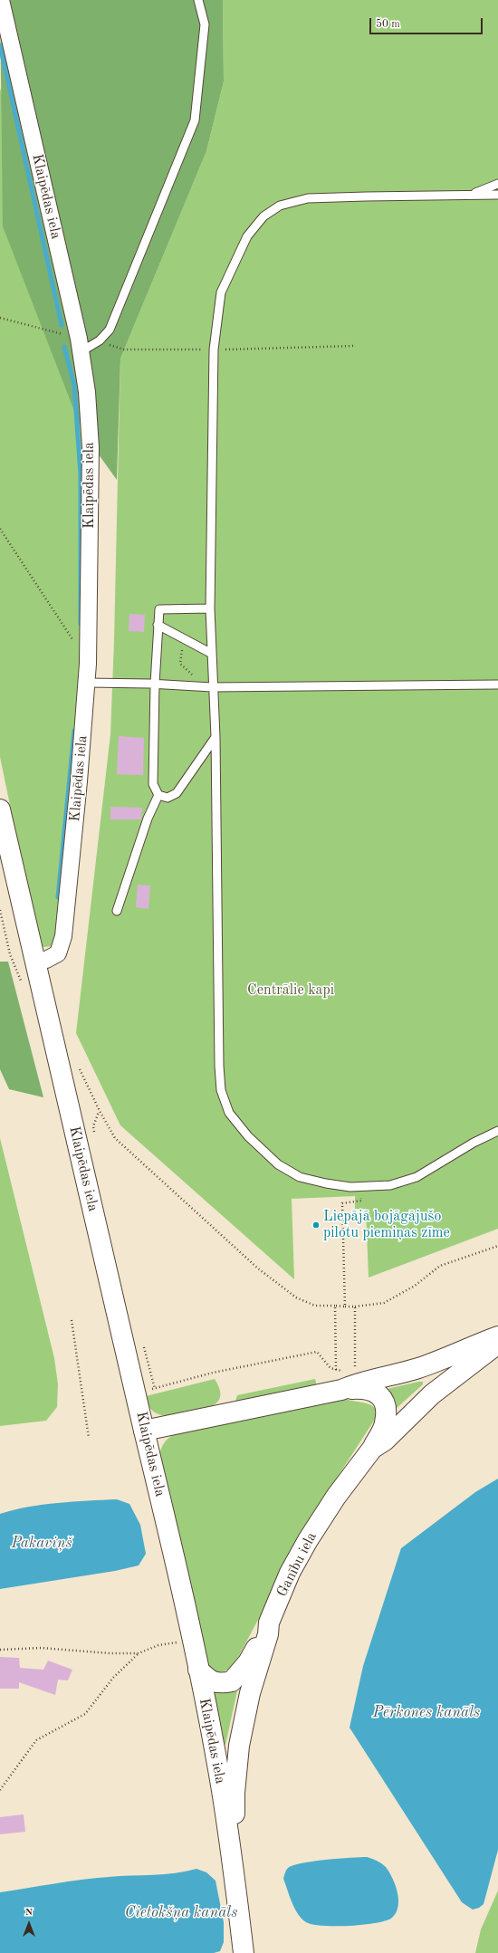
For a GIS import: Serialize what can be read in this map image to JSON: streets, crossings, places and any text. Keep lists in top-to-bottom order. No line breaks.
{"streets":{"main road":["Klaipēdas iela","Ganību iela"]},"crossings":[["Klaipēdas iela","Ganību iela"]],"water":["Pakaviņš","Pērkones kanāls","Cietokšņa kanāls"],"parks":["Centrālie kapi"],"places":["Liepājā bojāgājušo pilotu piemiņas zīme"],"scale_bar":"50 m","north":"top"}
